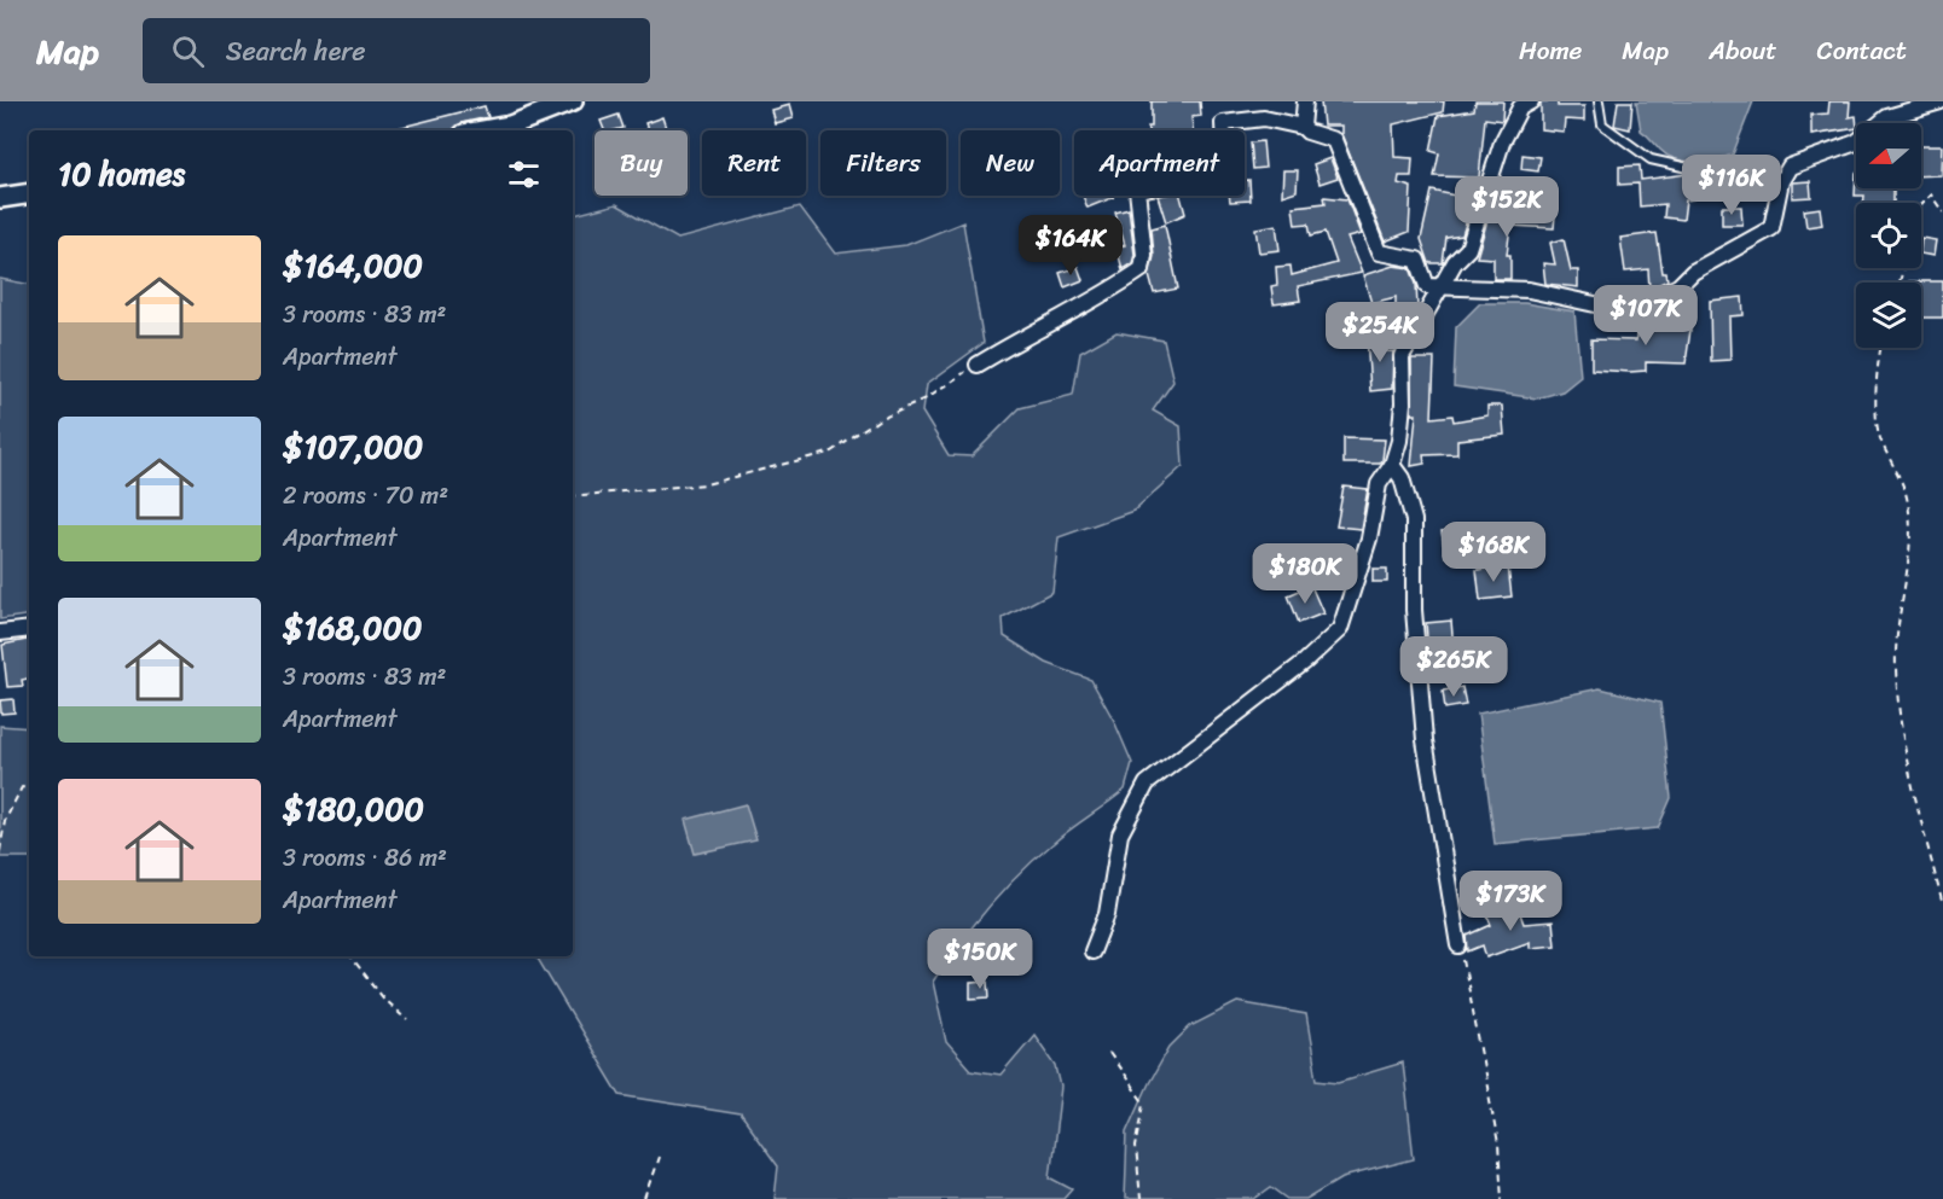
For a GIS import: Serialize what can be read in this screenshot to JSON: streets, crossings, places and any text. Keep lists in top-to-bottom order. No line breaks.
{"north":"left","page":{"header":"Map","search":"Search here","nav":["Home","Map","About","Contact"],"chip":["Buy","Rent","Filters","New","Apartment"],"heading":"10 homes","price":["$116K","$152K","$164K","$107K","$254K","$168K","$180K","$265K","$173K","$150K"],"list":[{"name":"$164,000","note":"3 rooms · 83 m² · Apartment"},{"name":"$107,000","note":"2 rooms · 70 m² · Apartment"},{"name":"$168,000","note":"3 rooms · 83 m² · Apartment"},{"name":"$180,000","note":"3 rooms · 86 m² · Apartment"}]}}
